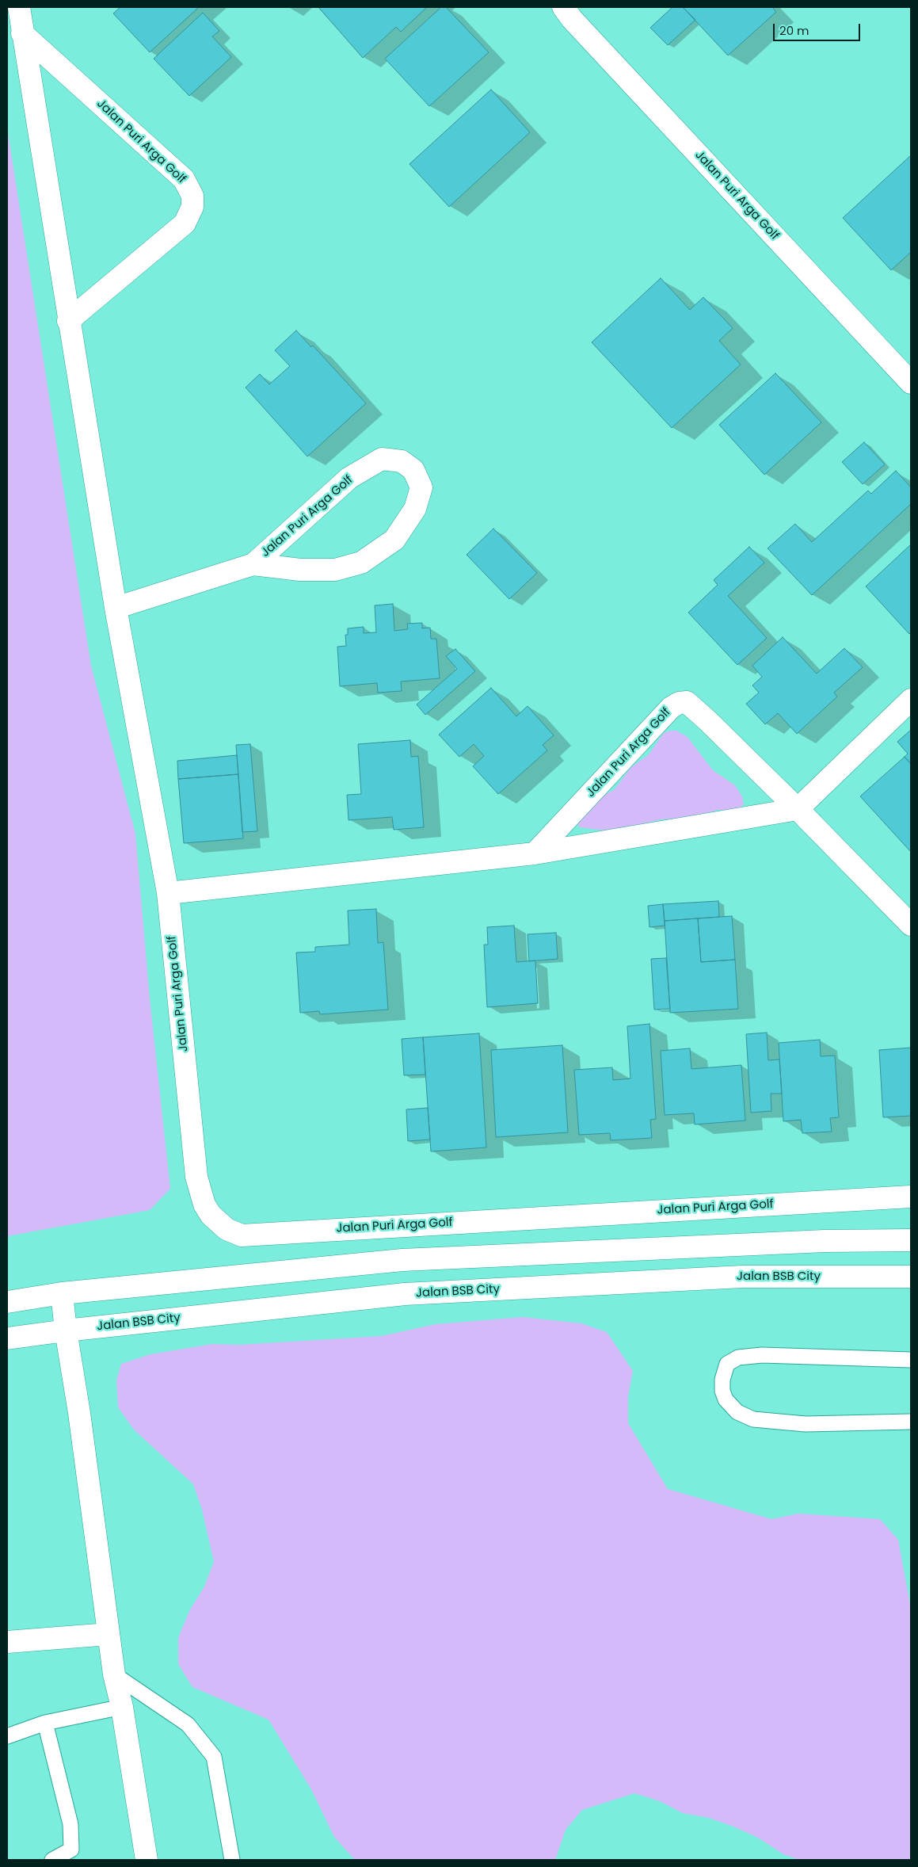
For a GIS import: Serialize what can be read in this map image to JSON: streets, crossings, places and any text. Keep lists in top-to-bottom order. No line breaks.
{"streets":{"street":["Jalan Puri Arga Golf","Jalan BSB City"]},"scale_bar":"20 m"}
